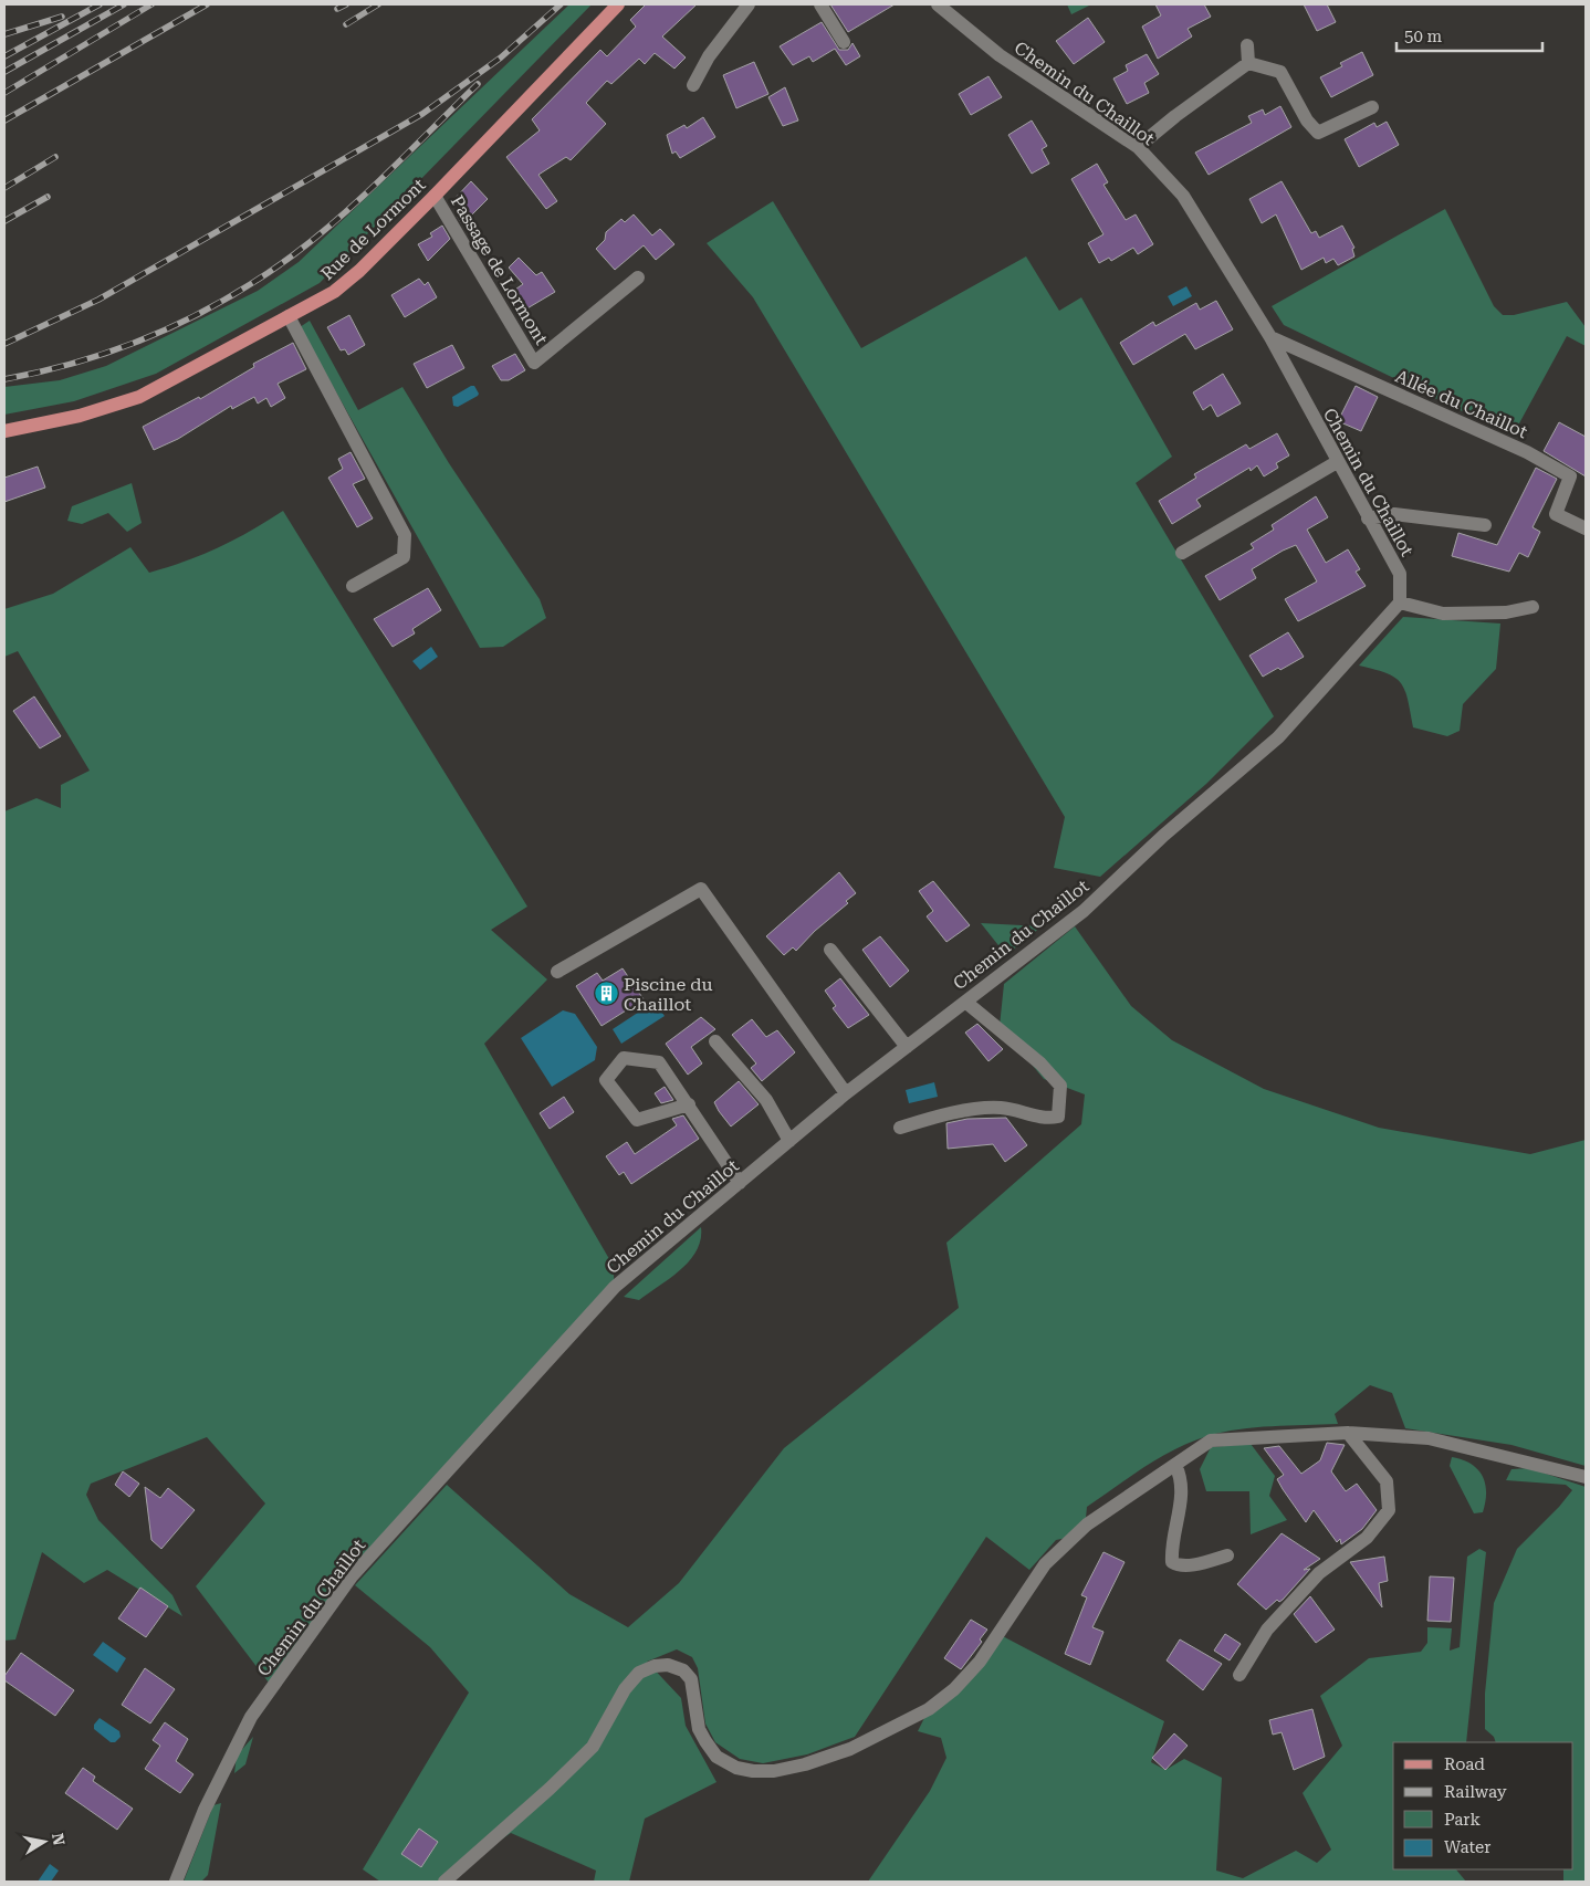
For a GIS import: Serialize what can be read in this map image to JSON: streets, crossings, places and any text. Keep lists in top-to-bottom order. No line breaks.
{"streets":{"main road":["Rue de Lormont"],"street":["Chemin du Chaillot","Passage de Lormont","Allée du Chaillot"]},"crossings":[["Chemin du Chaillot","Allée du Chaillot"],["Rue de Lormont","Passage de Lormont"]],"places":{"building":["Piscine du Chaillot"]},"legend":["Road","Railway","Park","Water"],"scale_bar":"50 m","north":"right"}
